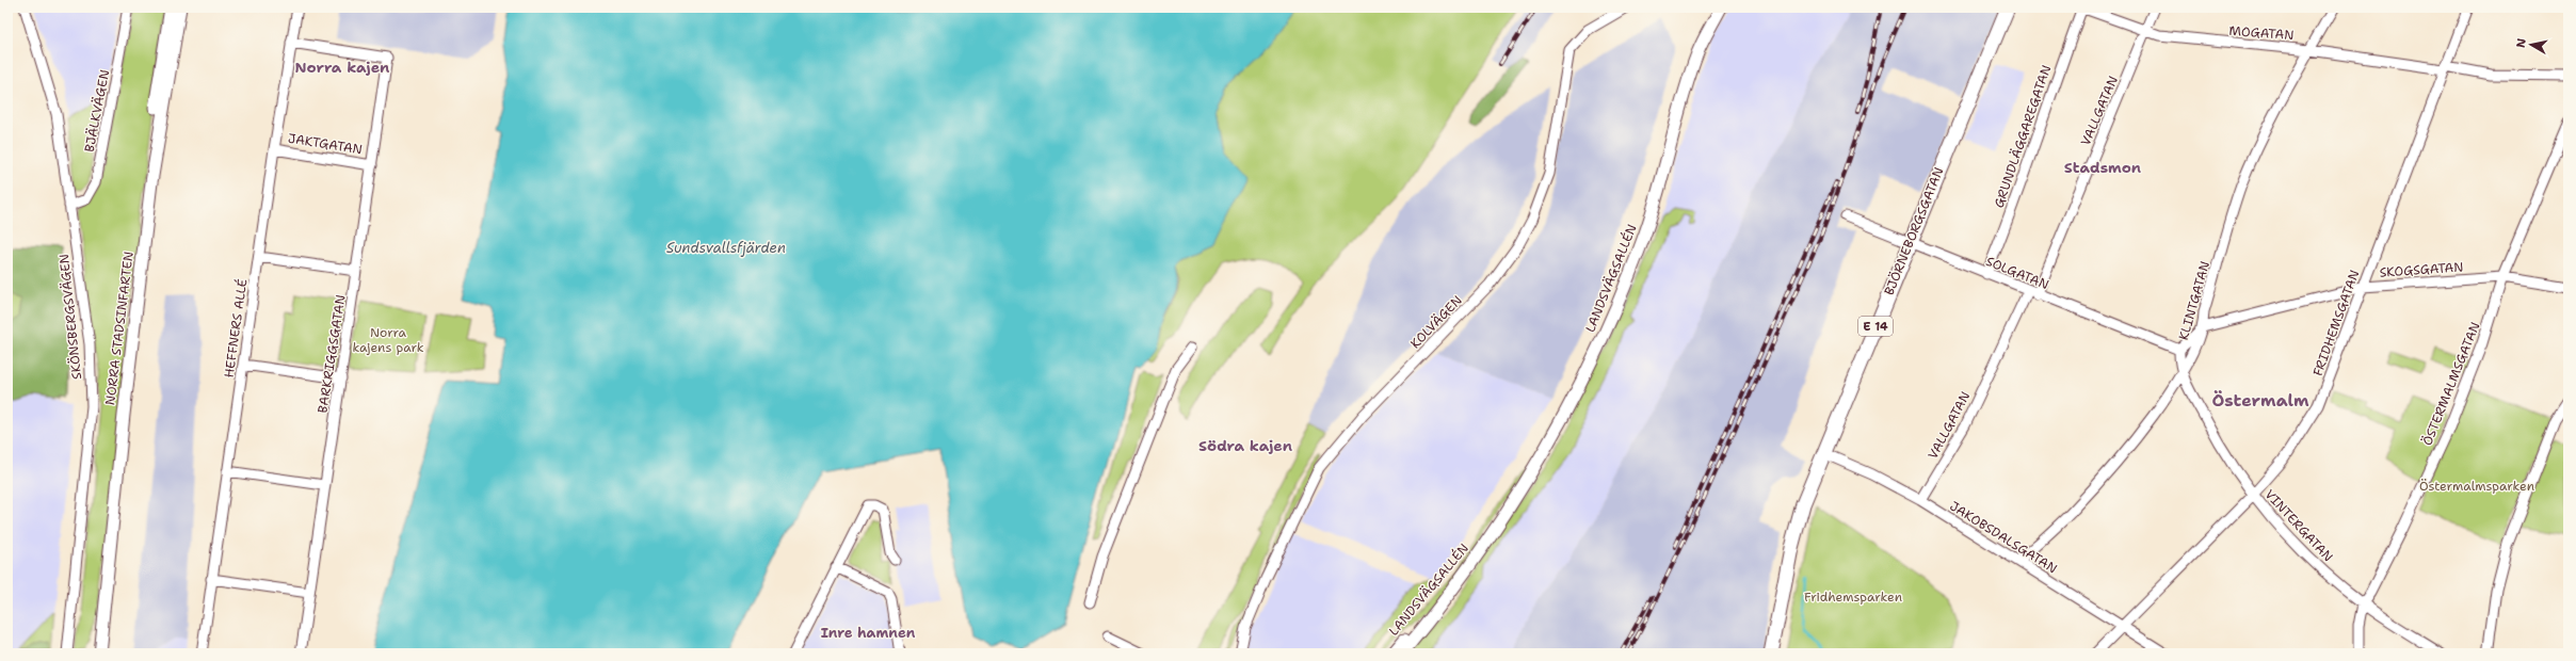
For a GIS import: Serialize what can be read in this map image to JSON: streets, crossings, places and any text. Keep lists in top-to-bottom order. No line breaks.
{"streets":{"highway":["BJÖRNEBORGSGATAN","E 14"],"main road":["LANDSVÄGSALLÉN","NORRA STADSINFARTEN"],"street":["MOGATAN","BJÄLKVÄGEN","VALLGATAN","GRUNDLÄGGAREGATAN","JAKTGATAN","SKOGSGATAN","SOLGATAN","KLINTGATAN","SKÖNSBERGSVÄGEN","KOLVÄGEN","FRIDHEMSGATAN","HEFFNERS ALLÉ","BARKRIGGSGATAN","ÖSTERMALMSGATAN","VINTERGATAN","JAKOBSDALSGATAN"]},"crossings":[["MOGATAN","VALLGATAN"],["MOGATAN","GRUNDLÄGGAREGATAN"],["MOGATAN","KLINTGATAN"],["MOGATAN","FRIDHEMSGATAN"],["BJÄLKVÄGEN","SKÖNSBERGSVÄGEN"],["VALLGATAN","SOLGATAN"],["VALLGATAN","JAKOBSDALSGATAN"],["GRUNDLÄGGAREGATAN","SOLGATAN"],["JAKTGATAN","HEFFNERS ALLÉ"],["JAKTGATAN","BARKRIGGSGATAN"],["BJÖRNEBORGSGATAN","SOLGATAN"],["BJÖRNEBORGSGATAN","JAKOBSDALSGATAN"],["SKOGSGATAN","KLINTGATAN"],["SKOGSGATAN","FRIDHEMSGATAN"],["SKOGSGATAN","ÖSTERMALMSGATAN"],["KLINTGATAN","VINTERGATAN"],["KLINTGATAN","JAKOBSDALSGATAN"],["FRIDHEMSGATAN","VINTERGATAN"],["FRIDHEMSGATAN","JAKOBSDALSGATAN"],["HEFFNERS ALLÉ","BARKRIGGSGATAN"],["ÖSTERMALMSGATAN","VINTERGATAN"]],"districts":["Norra kajen","Stadsmon","Östermalm","Södra kajen","Inre hamnen"],"water":["Sundsvallsfjärden"],"parks":["Norra kajens park","Östermalmsparken","Fridhemsparken"],"north":"left"}
